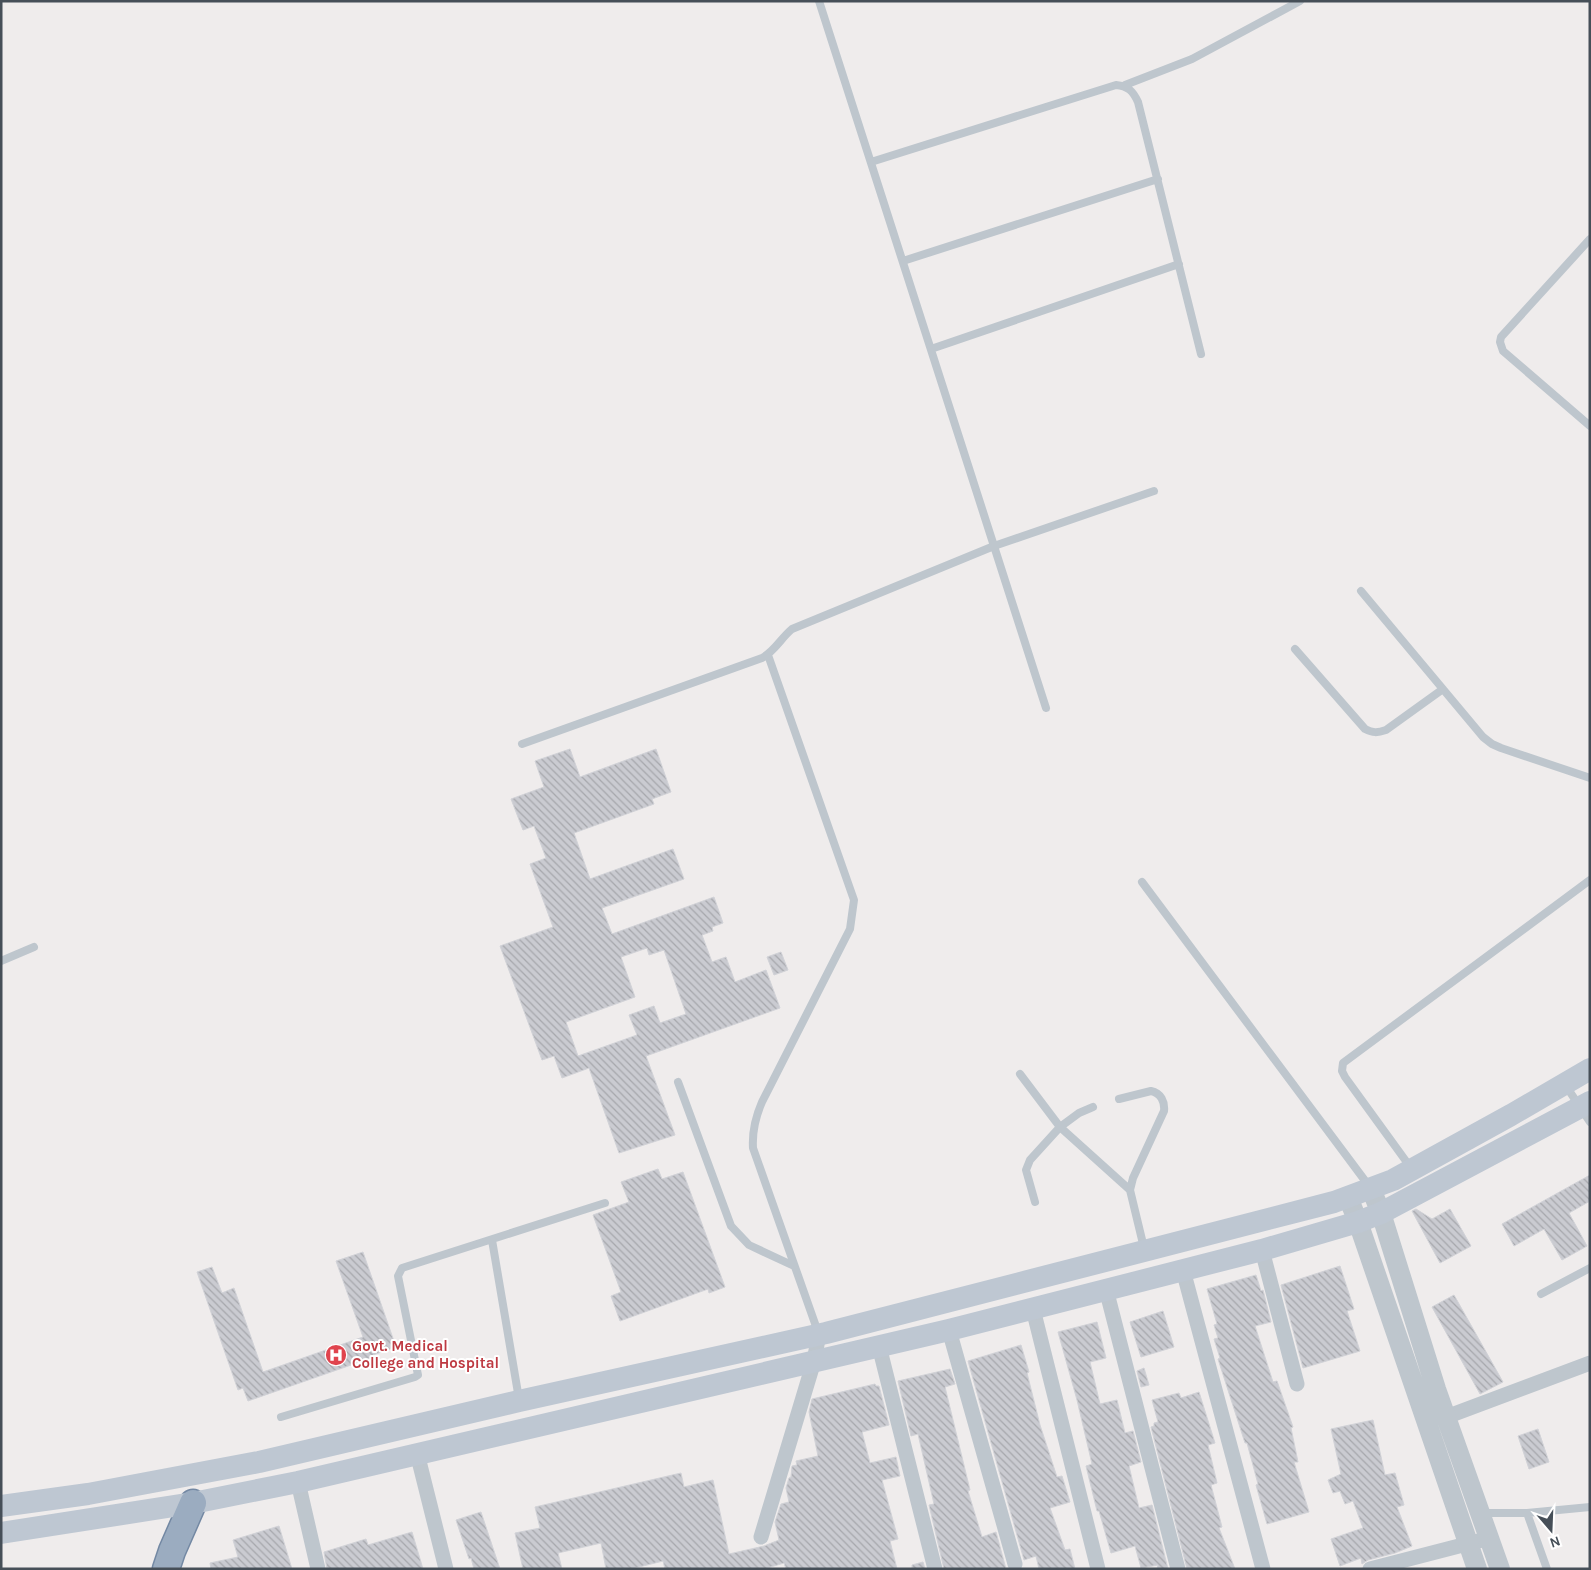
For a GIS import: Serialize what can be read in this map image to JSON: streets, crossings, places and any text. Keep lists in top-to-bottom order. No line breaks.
{"places":{"hospital":["Govt. Medical College and Hospital"]},"north":"bottom"}
